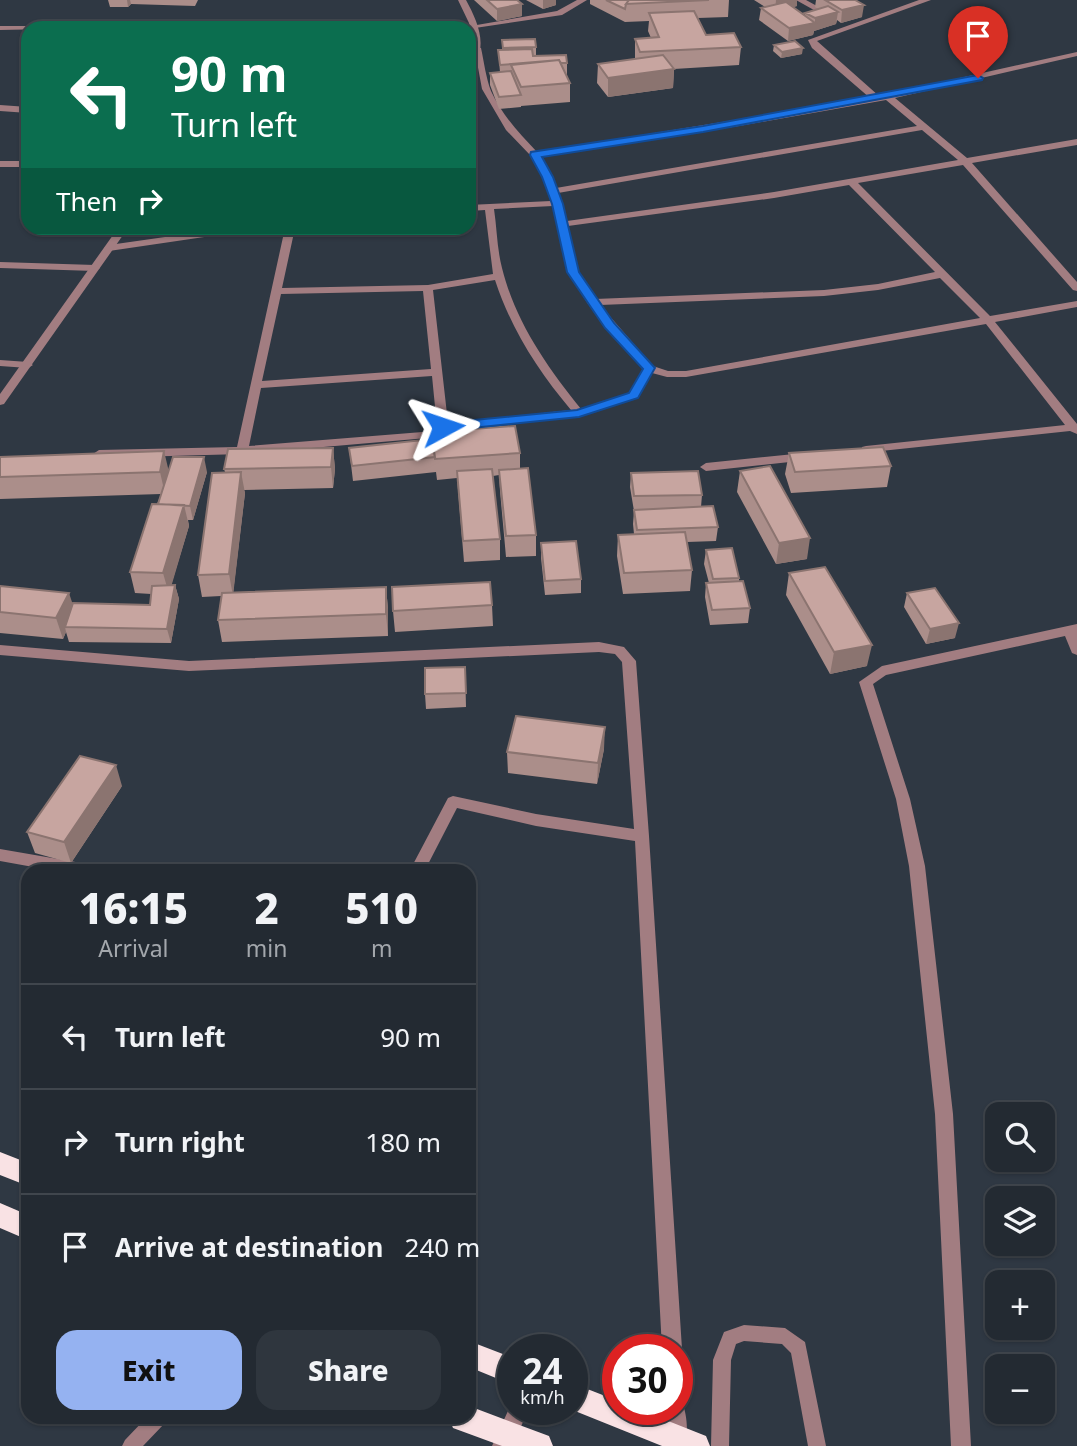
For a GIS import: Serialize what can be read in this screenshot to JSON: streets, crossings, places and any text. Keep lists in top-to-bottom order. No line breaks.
{"page":{"turn":["90 m","Turn left"],"then":"Then","eta":["16:15","Arrival","2","min","510","m"],"list":[{"name":"Turn left","value":"90 m"},{"name":"Turn right","value":"180 m"},{"name":"Arrive at destination","value":"240 m"}],"map_buttons":["+","−"],"buttons":["Exit","Share"],"speed":"24 km/h","limit":"30"}}
